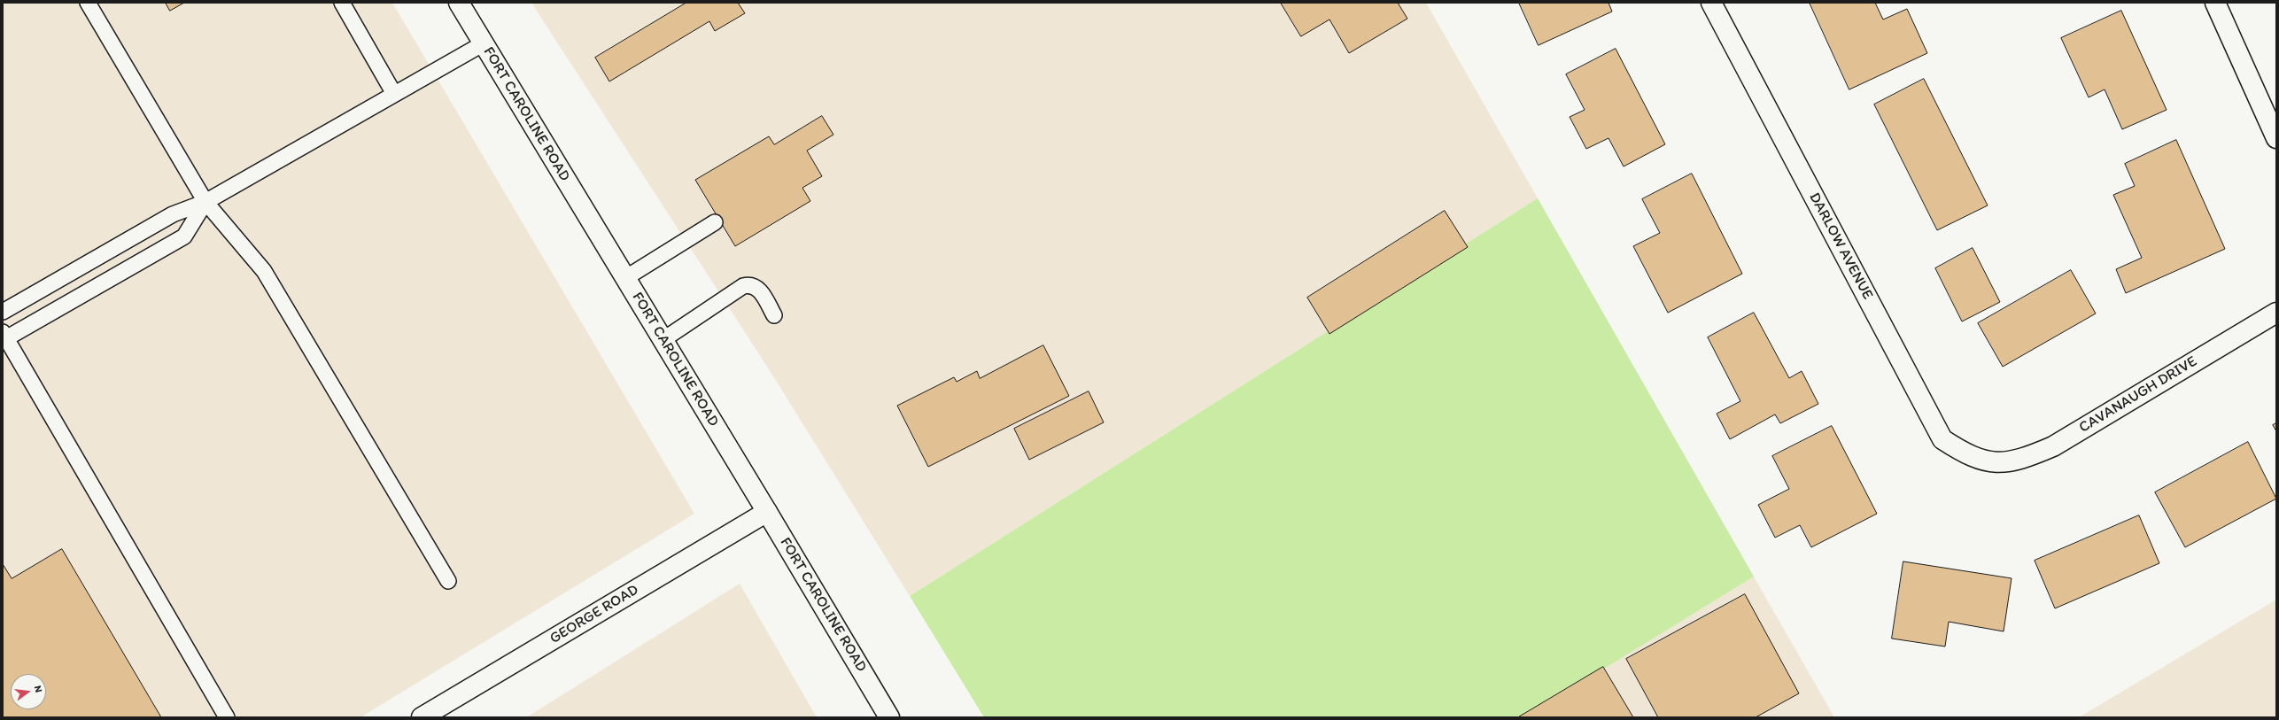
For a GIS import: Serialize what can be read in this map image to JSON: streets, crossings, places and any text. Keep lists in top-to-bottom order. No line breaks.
{"streets":{"street":["FORT CAROLINE ROAD","DARLOW AVENUE","CAVANAUGH DRIVE","GEORGE ROAD"]},"crossings":[["FORT CAROLINE ROAD","GEORGE ROAD"],["DARLOW AVENUE","CAVANAUGH DRIVE"]],"north":"right"}
